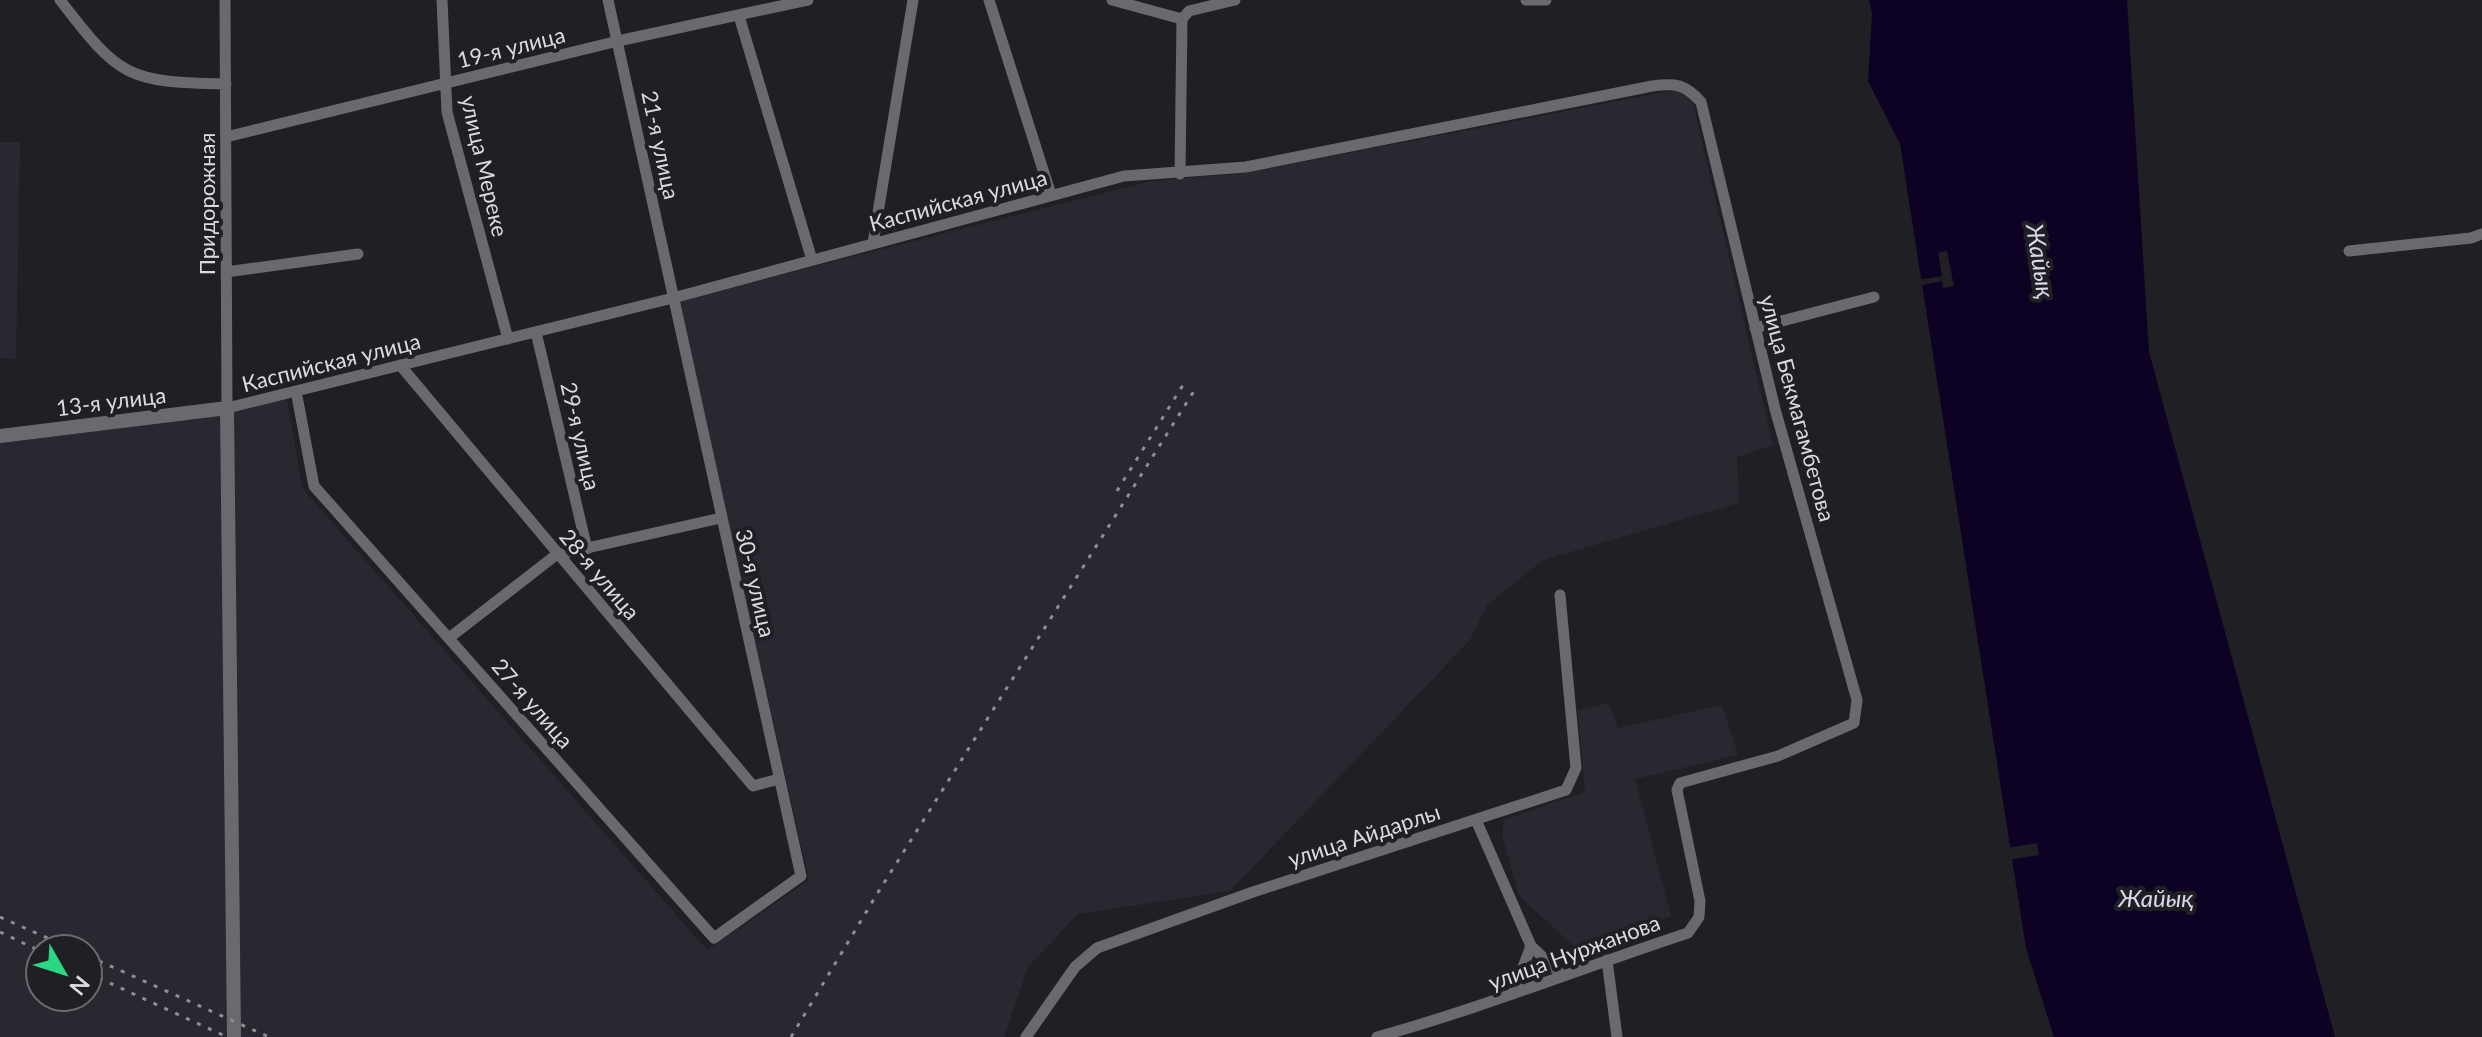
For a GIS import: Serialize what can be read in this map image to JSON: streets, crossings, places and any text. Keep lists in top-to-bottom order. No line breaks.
{"streets":{"street":["19-я улица","21-я улица","улица Мереке","Каспийская улица","Придорожная","13-я улица","улица Бекмагамбетова","29-я улица","28-я улица","30-я улица","27-я улица","улица Айдарлы","улица Нуржанова"]},"crossings":[["19-я улица","21-я улица"],["19-я улица","улица Мереке"],["19-я улица","Придорожная"],["21-я улица","Каспийская улица"],["21-я улица","30-я улица"],["улица Мереке","Каспийская улица"],["Каспийская улица","Придорожная"],["Каспийская улица","13-я улица"],["Каспийская улица","улица Бекмагамбетова"],["Каспийская улица","29-я улица"],["Каспийская улица","28-я улица"],["Каспийская улица","30-я улица"],["Каспийская улица","27-я улица"],["Придорожная","13-я улица"],["улица Бекмагамбетова","улица Нуржанова"],["28-я улица","30-я улица"],["30-я улица","27-я улица"]],"water":["Жайық"],"north":"bottom right"}
